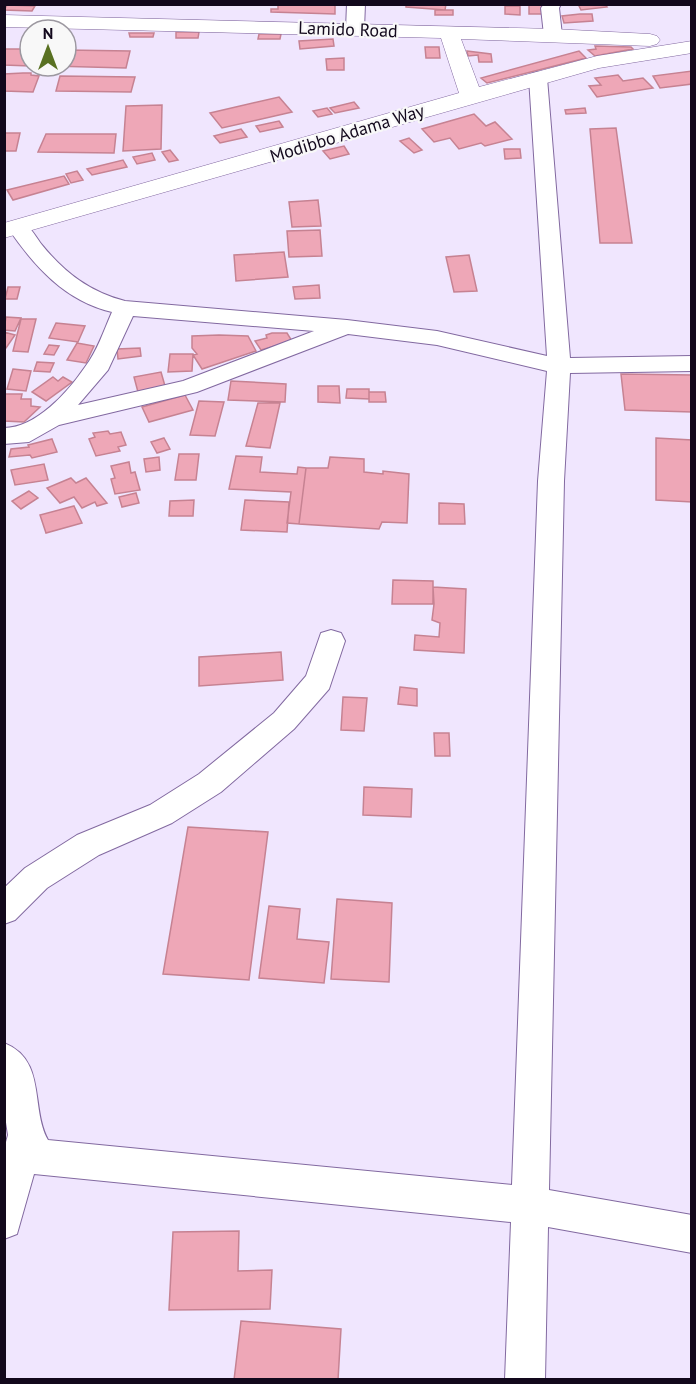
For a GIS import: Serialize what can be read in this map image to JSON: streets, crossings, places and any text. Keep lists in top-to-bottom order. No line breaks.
{"streets":{"main road":["Lamido Road","Modibbo Adama Way"]},"north":"top"}
